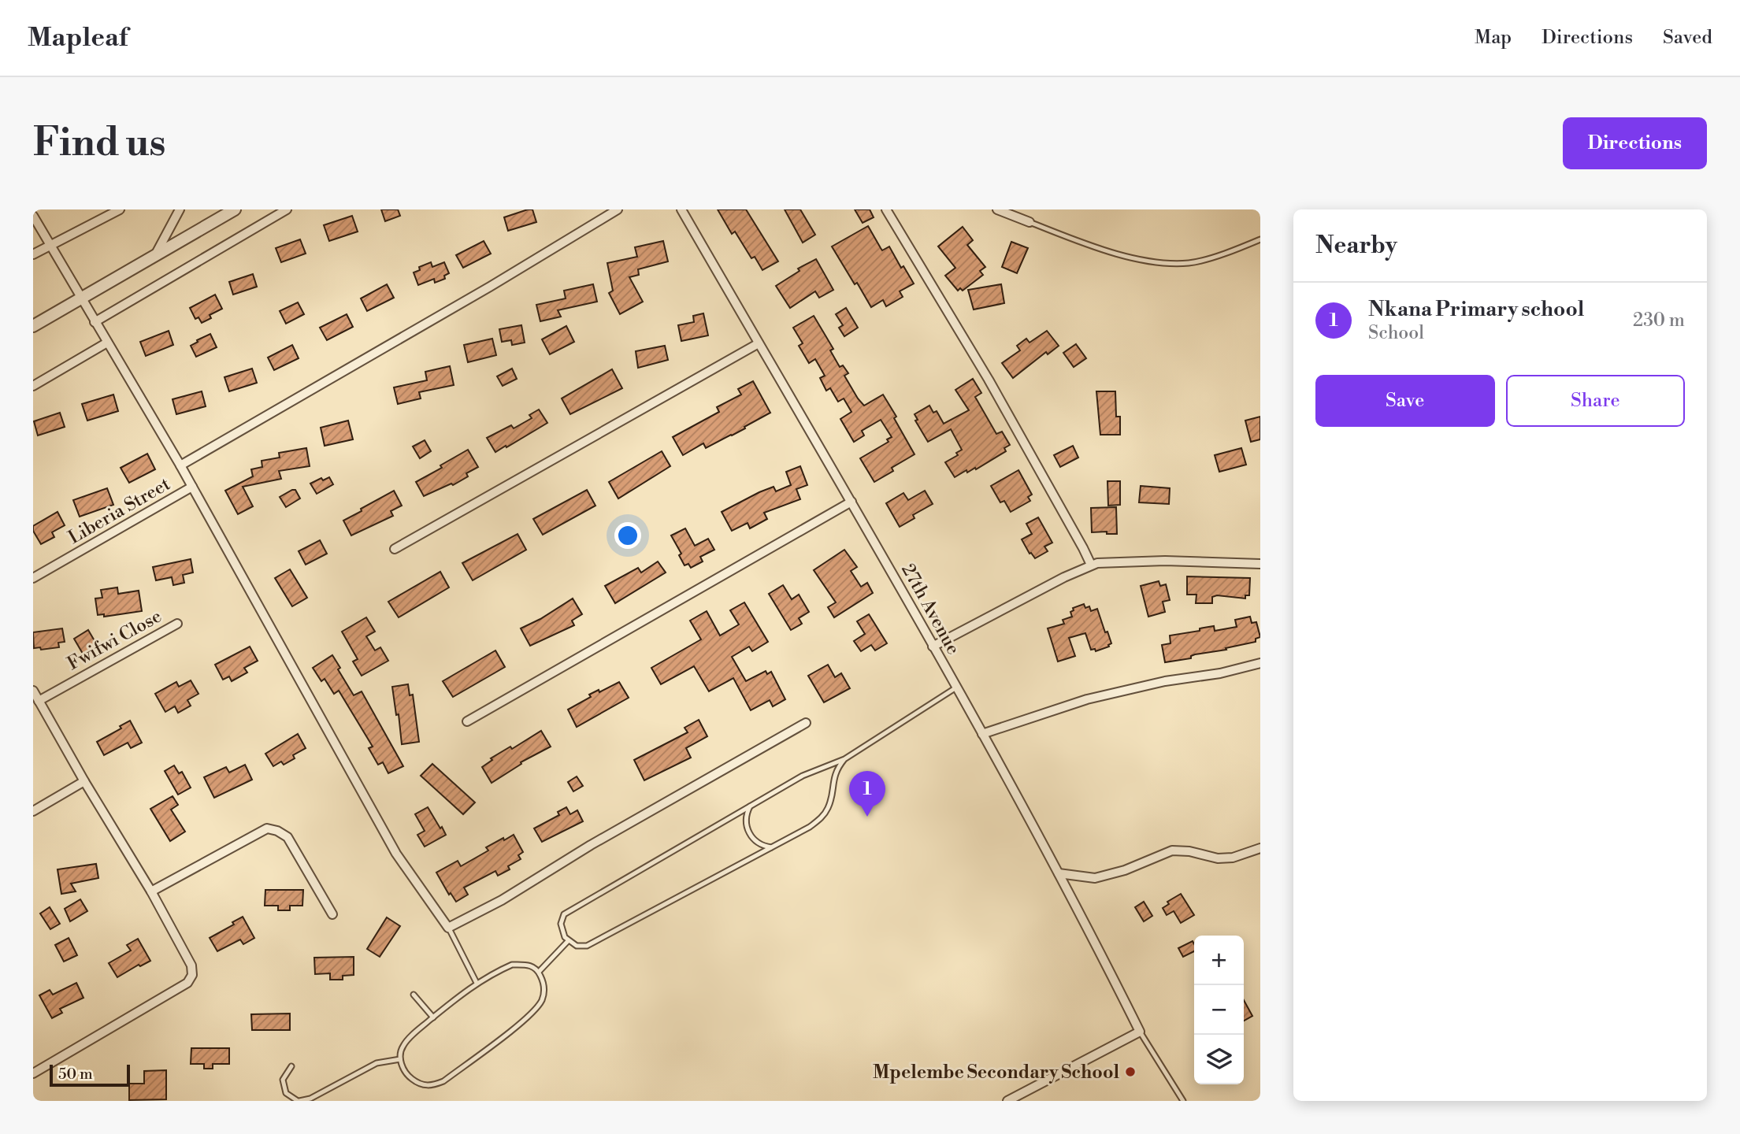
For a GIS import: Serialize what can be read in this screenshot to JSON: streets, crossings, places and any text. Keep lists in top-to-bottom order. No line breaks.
{"streets":{"street":["Liberia Street","27th Avenue","Fwifwi Close"]},"places":["Mpelembe Secondary School"],"scale_bar":"50 m","page":{"header":"Mapleaf","nav":["Map","Directions","Saved"],"buttons":["Directions",["Save","Share"]],"title":"Find us","heading":"Nearby","list":[{"mark":"1","name":"Nkana Primary school","note":"School","value":"230 m"}],"pins":"1","map_buttons":["+","−"],"scale":"50 m"}}
